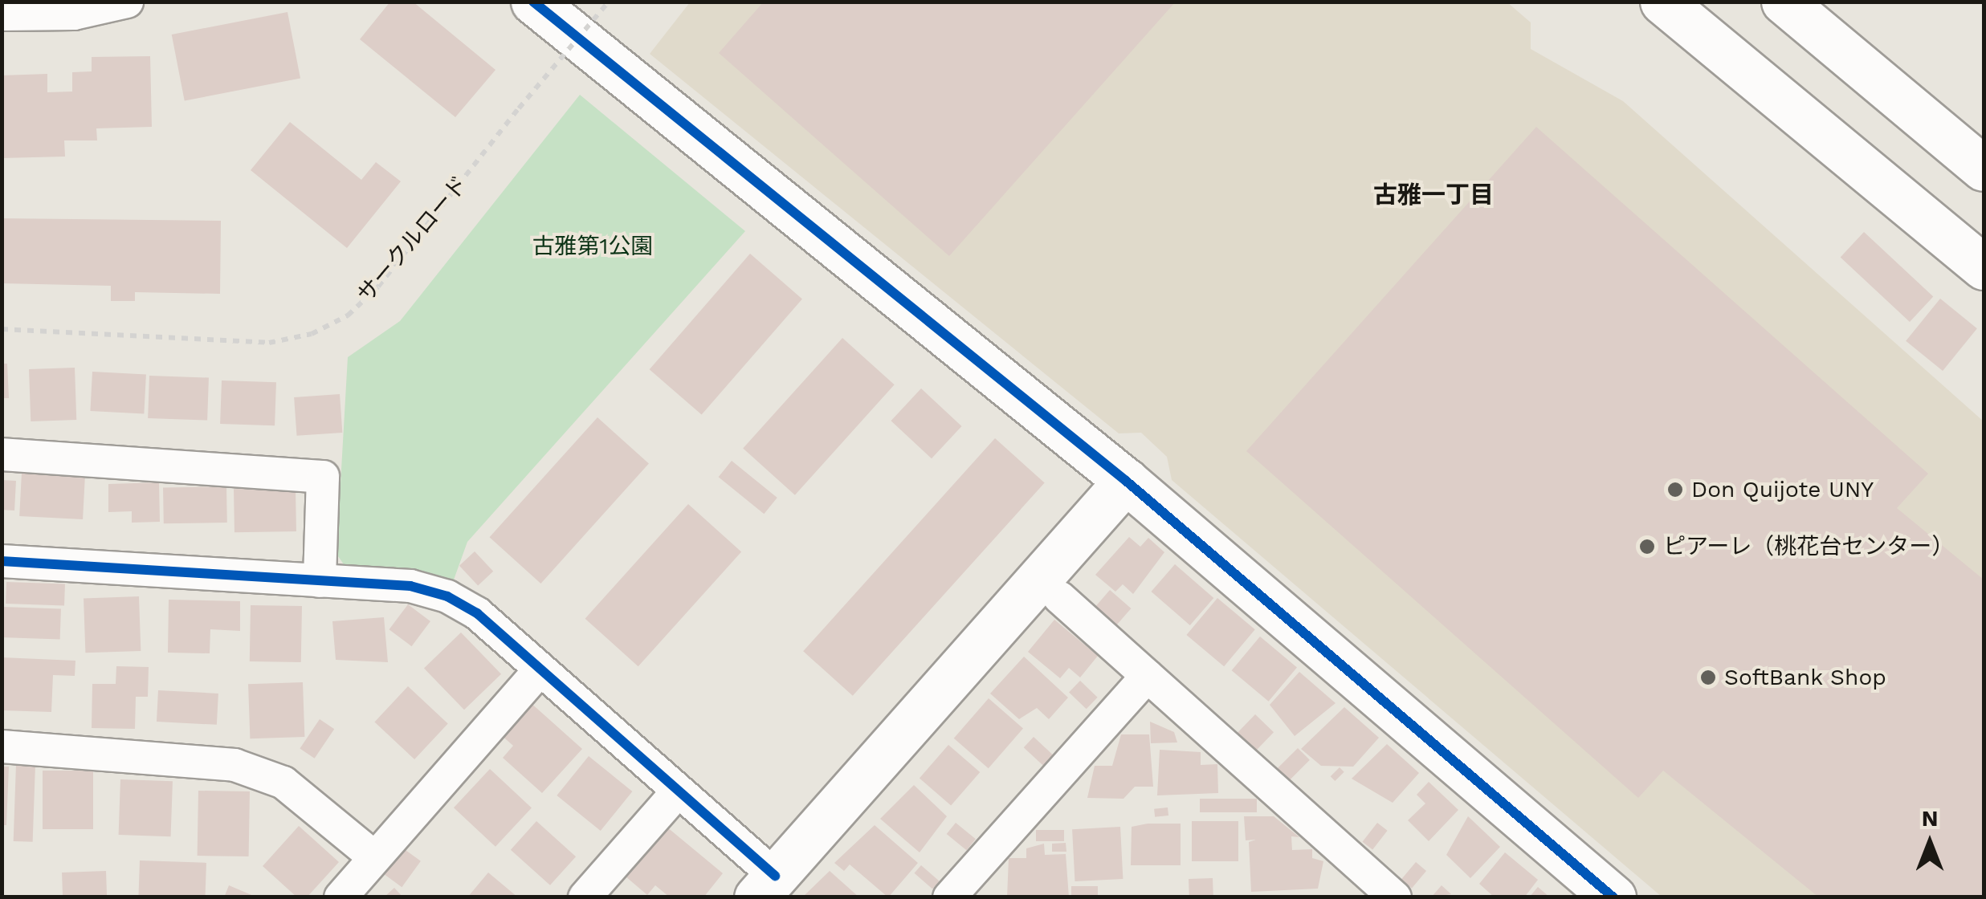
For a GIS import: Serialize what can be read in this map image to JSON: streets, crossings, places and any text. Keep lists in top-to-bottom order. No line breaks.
{"streets":{"path":["サークルロード"]},"districts":["古雅一丁目"],"parks":["古雅第1公園"],"places":["Don Quijote UNY","ピアーレ（桃花台センター）","SoftBank Shop"],"north":"top"}
